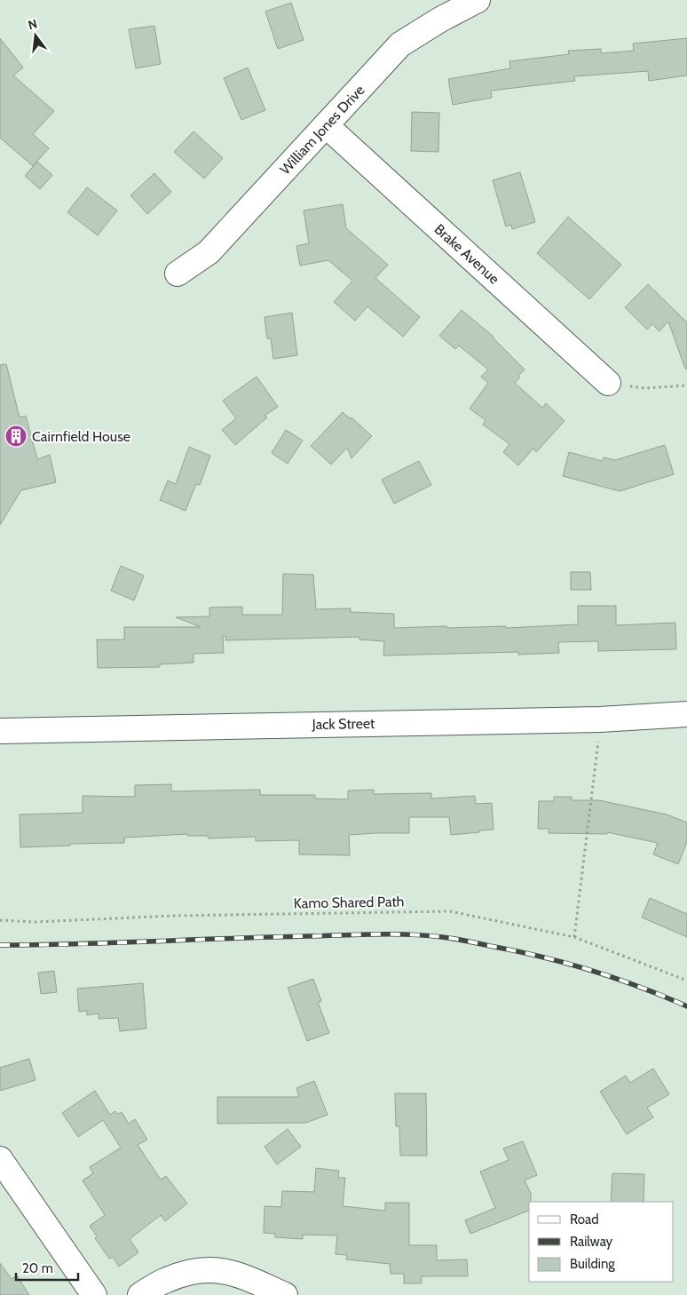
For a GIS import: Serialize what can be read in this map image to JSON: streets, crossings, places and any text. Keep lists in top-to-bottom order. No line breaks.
{"streets":{"street":["William Jones Drive","Brake Avenue","Jack Street"],"path":["Kamo Shared Path"]},"crossings":[["William Jones Drive","Brake Avenue"]],"places":{"building":["Cairnfield House"]},"legend":["Road","Railway","Building"],"scale_bar":"20 m","north":"top"}
